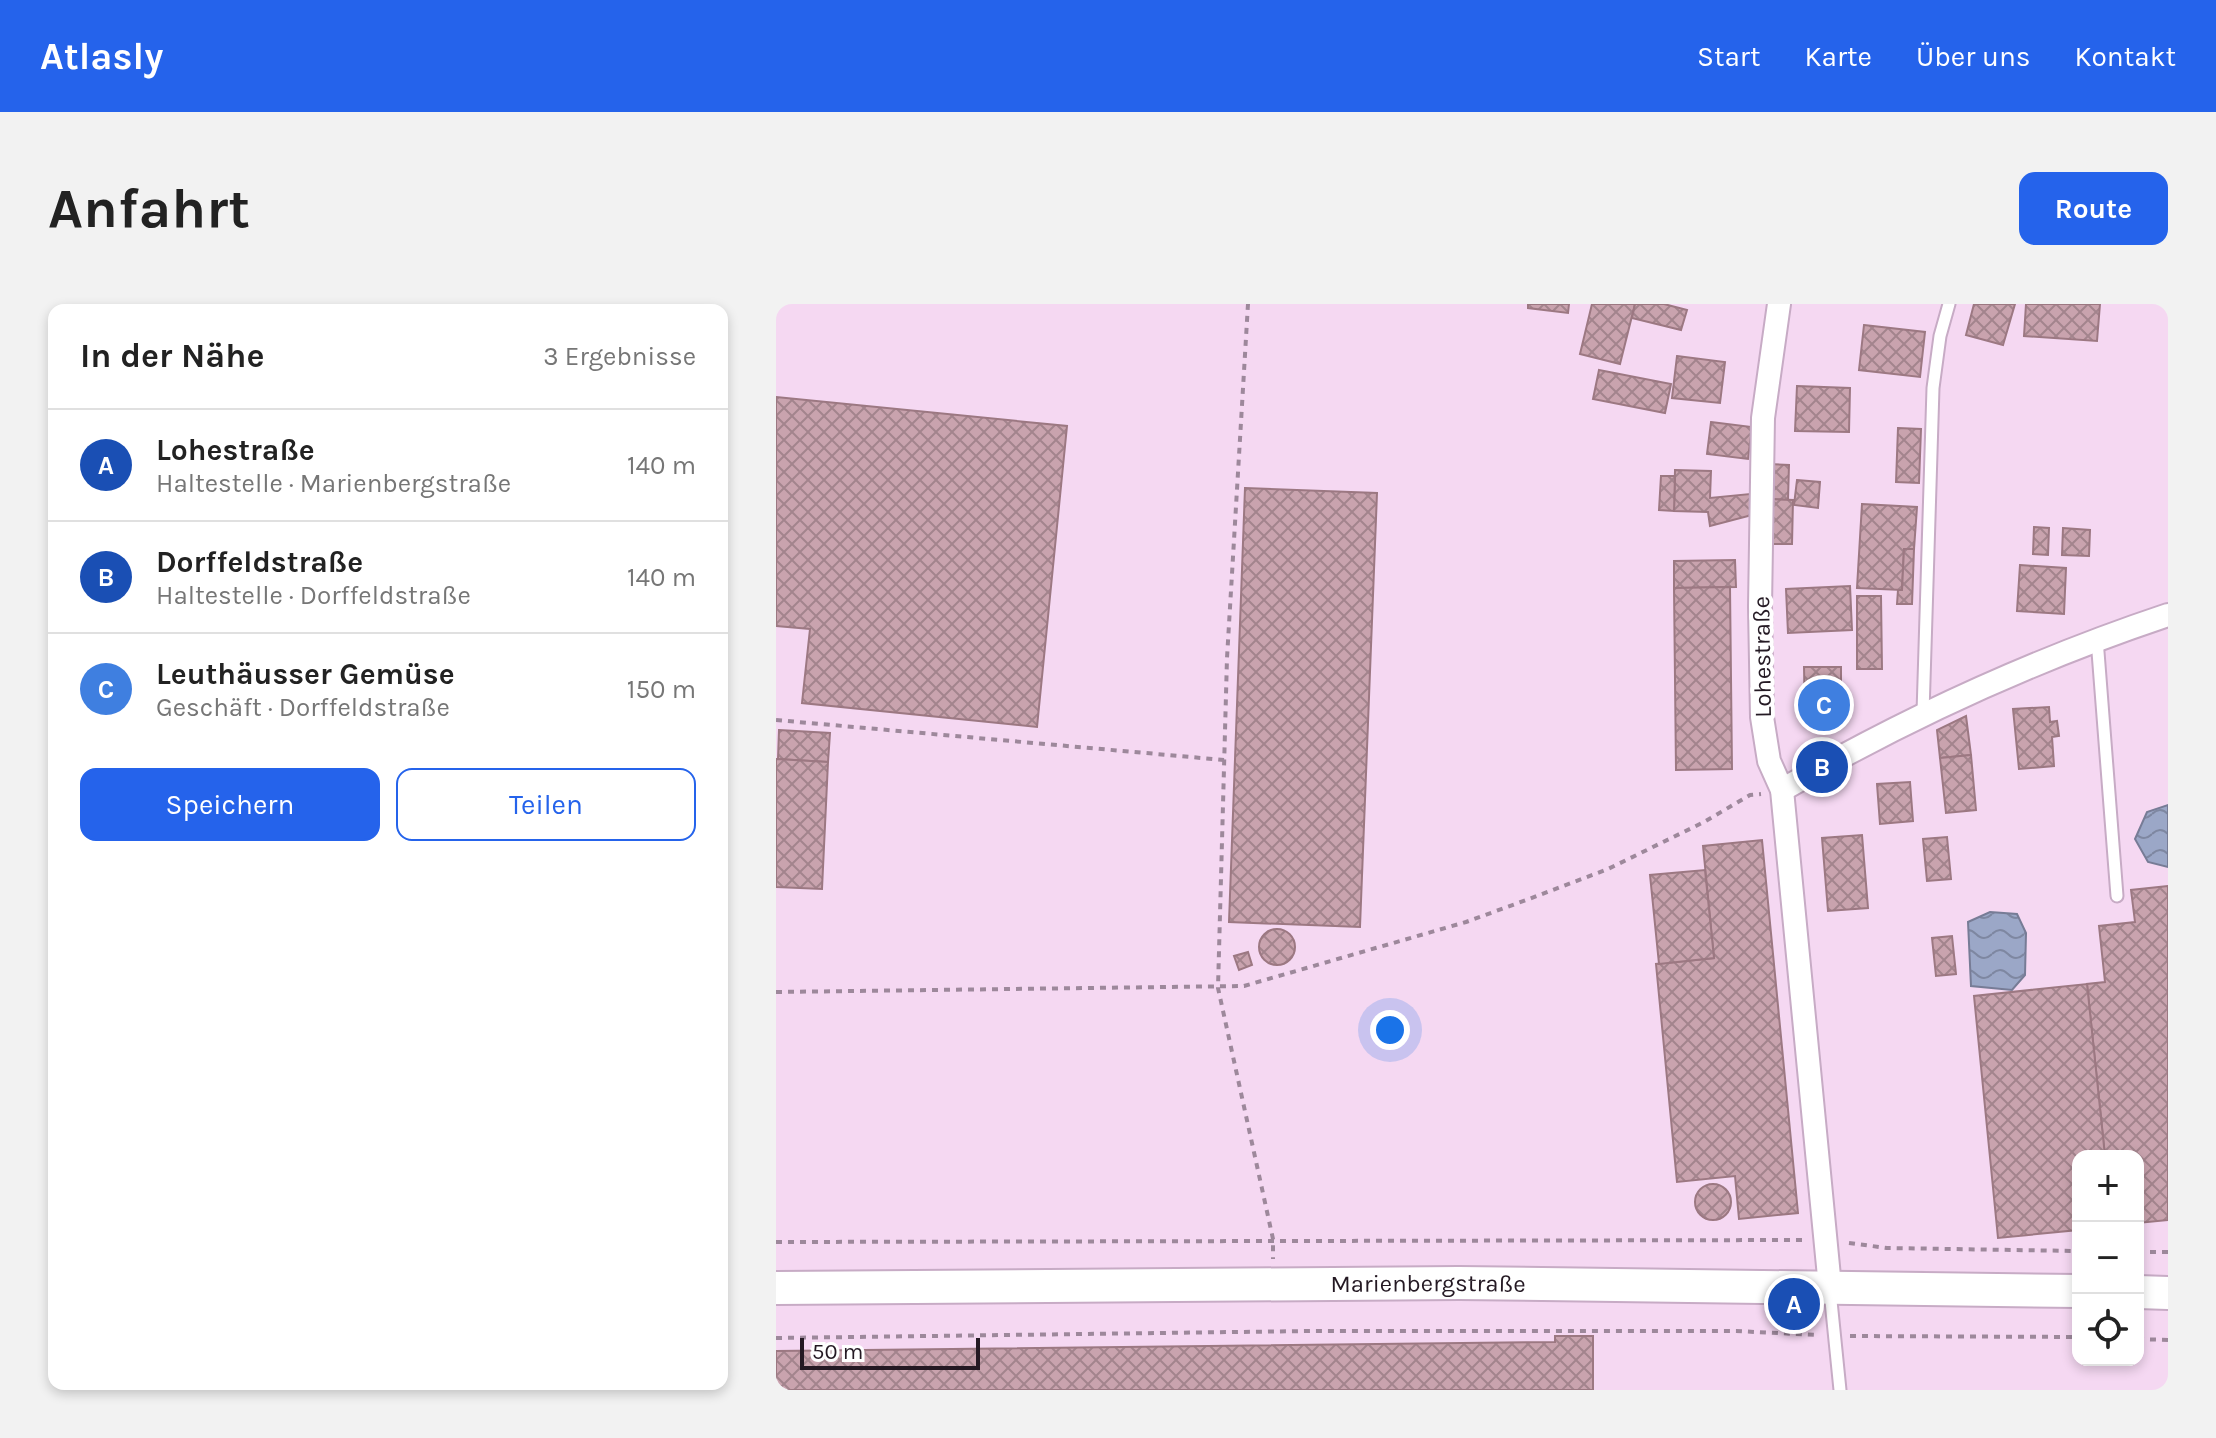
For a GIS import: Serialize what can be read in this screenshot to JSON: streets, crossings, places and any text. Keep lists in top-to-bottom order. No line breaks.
{"streets":{"main road":["Marienbergstraße"],"street":["Lohestraße"]},"crossings":[["Lohestraße","Marienbergstraße"]],"scale_bar":"50 m","page":{"header":"Atlasly","nav":["Start","Karte","Über uns","Kontakt"],"buttons":["Route",["Speichern","Teilen"]],"title":"Anfahrt","heading":["In der Nähe","3 Ergebnisse"],"list":[{"mark":"A","name":"Lohestraße","note":"Haltestelle · Marienbergstraße","value":"140 m"},{"mark":"B","name":"Dorffeldstraße","note":"Haltestelle · Dorffeldstraße","value":"140 m"},{"mark":"C","name":"Leuthäusser Gemüse","note":"Geschäft · Dorffeldstraße","value":"150 m"}],"pins":["C","B","A"],"map_buttons":["+","−"],"scale":"50 m"}}
